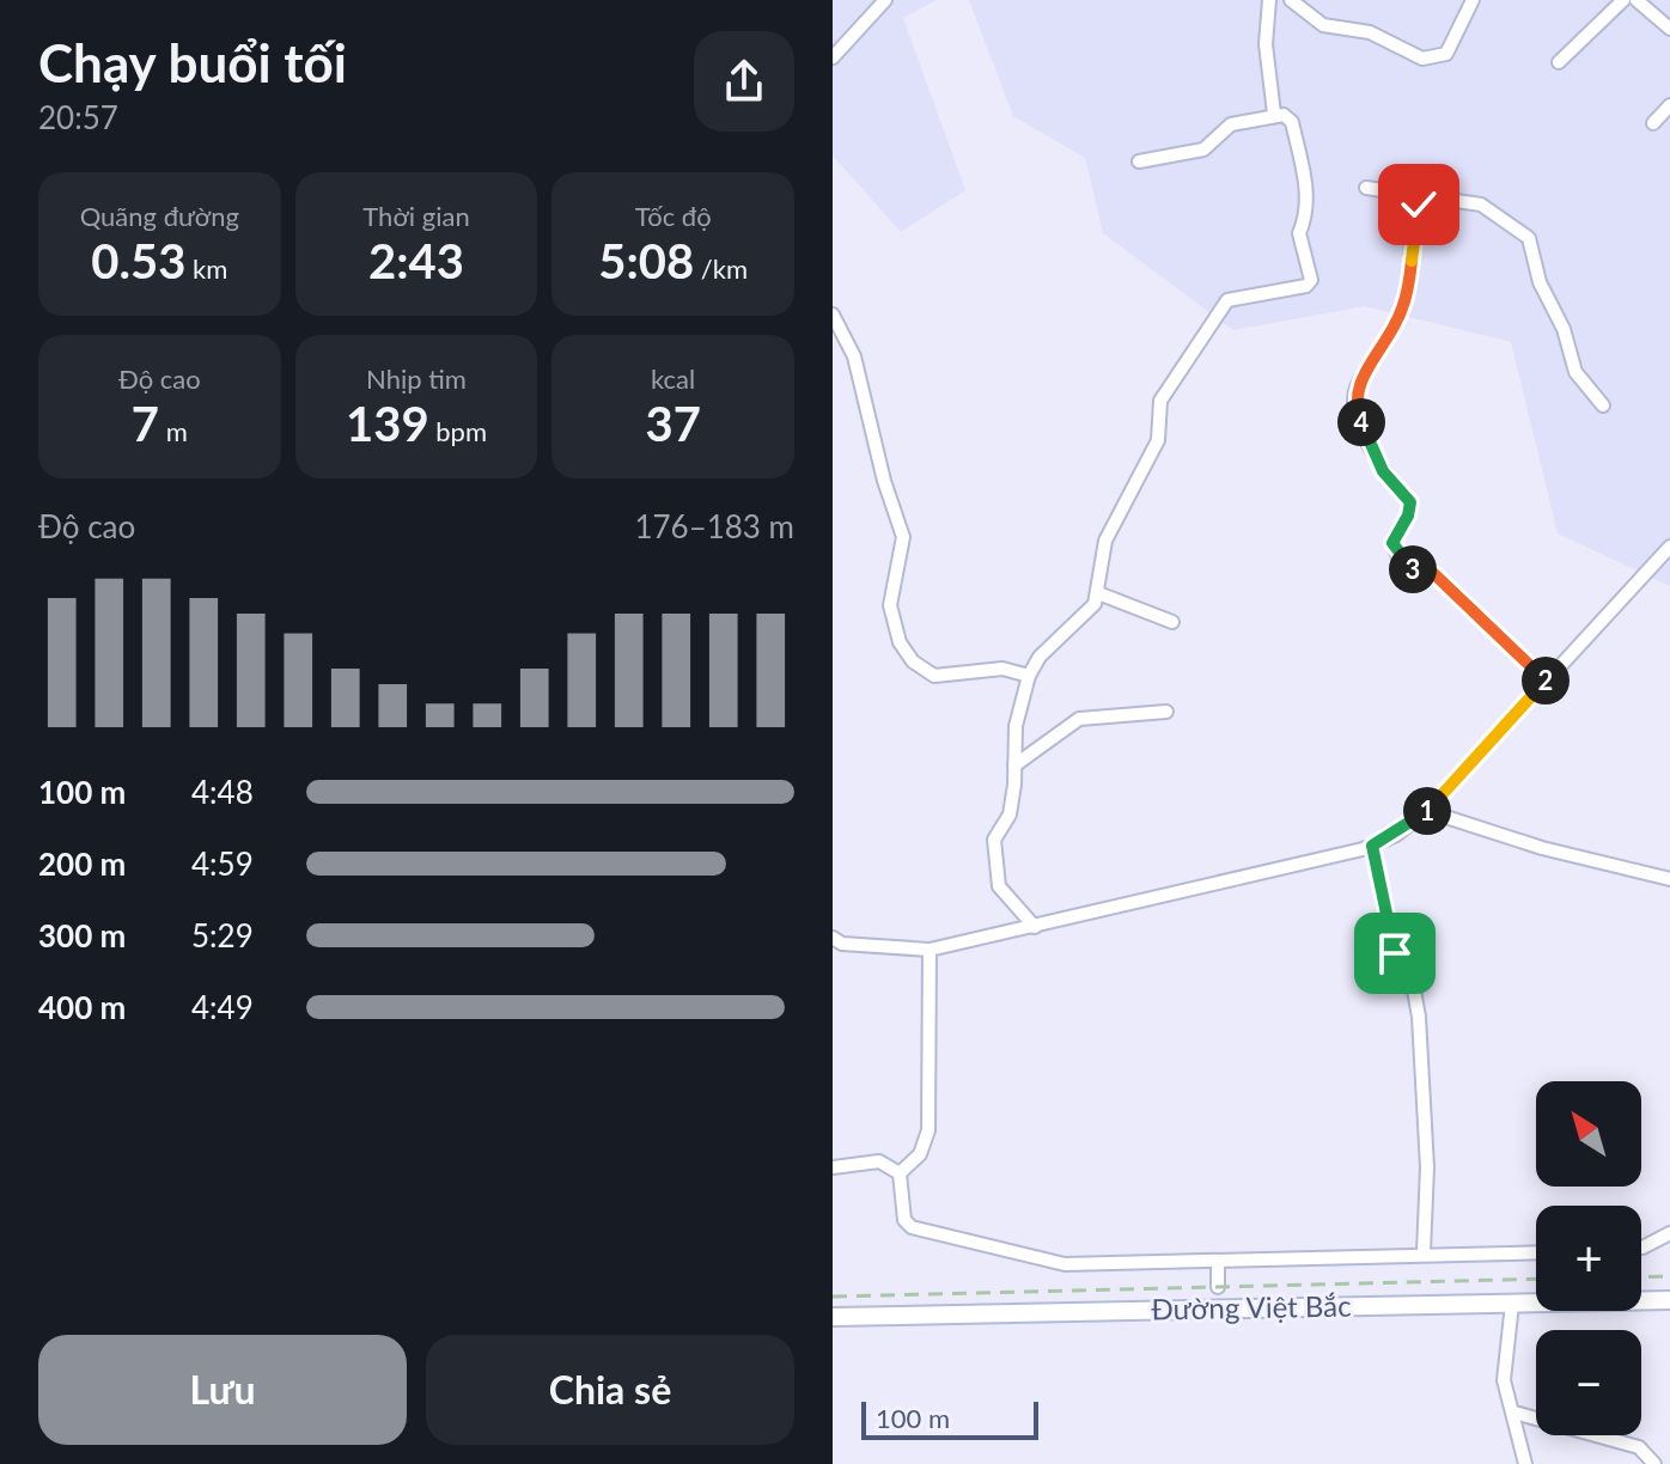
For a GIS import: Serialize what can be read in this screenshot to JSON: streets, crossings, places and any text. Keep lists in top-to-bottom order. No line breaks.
{"streets":{"main road":["Đường Việt Bắc"]},"scale_bar":"100 m","north":"top left","page":{"heading":["Chạy buổi tối","20:57"],"stats":[["Quãng đường","0.53 km"],["Thời gian","2:43"],["Tốc độ","5:08 /km"],["Độ cao","7 m"],["Nhịp tim","139 bpm"],["kcal","37"]],"pins":["4","3","2","1"],"chart":["Độ cao","176–183 m"],"list":[{"name":"100 m","note":"4:48"},{"name":"200 m","note":"4:59"},{"name":"300 m","note":"5:29"},{"name":"400 m","note":"4:49"}],"map_buttons":["+","−"],"buttons":["Lưu","Chia sẻ"],"scale":"100 m"}}
